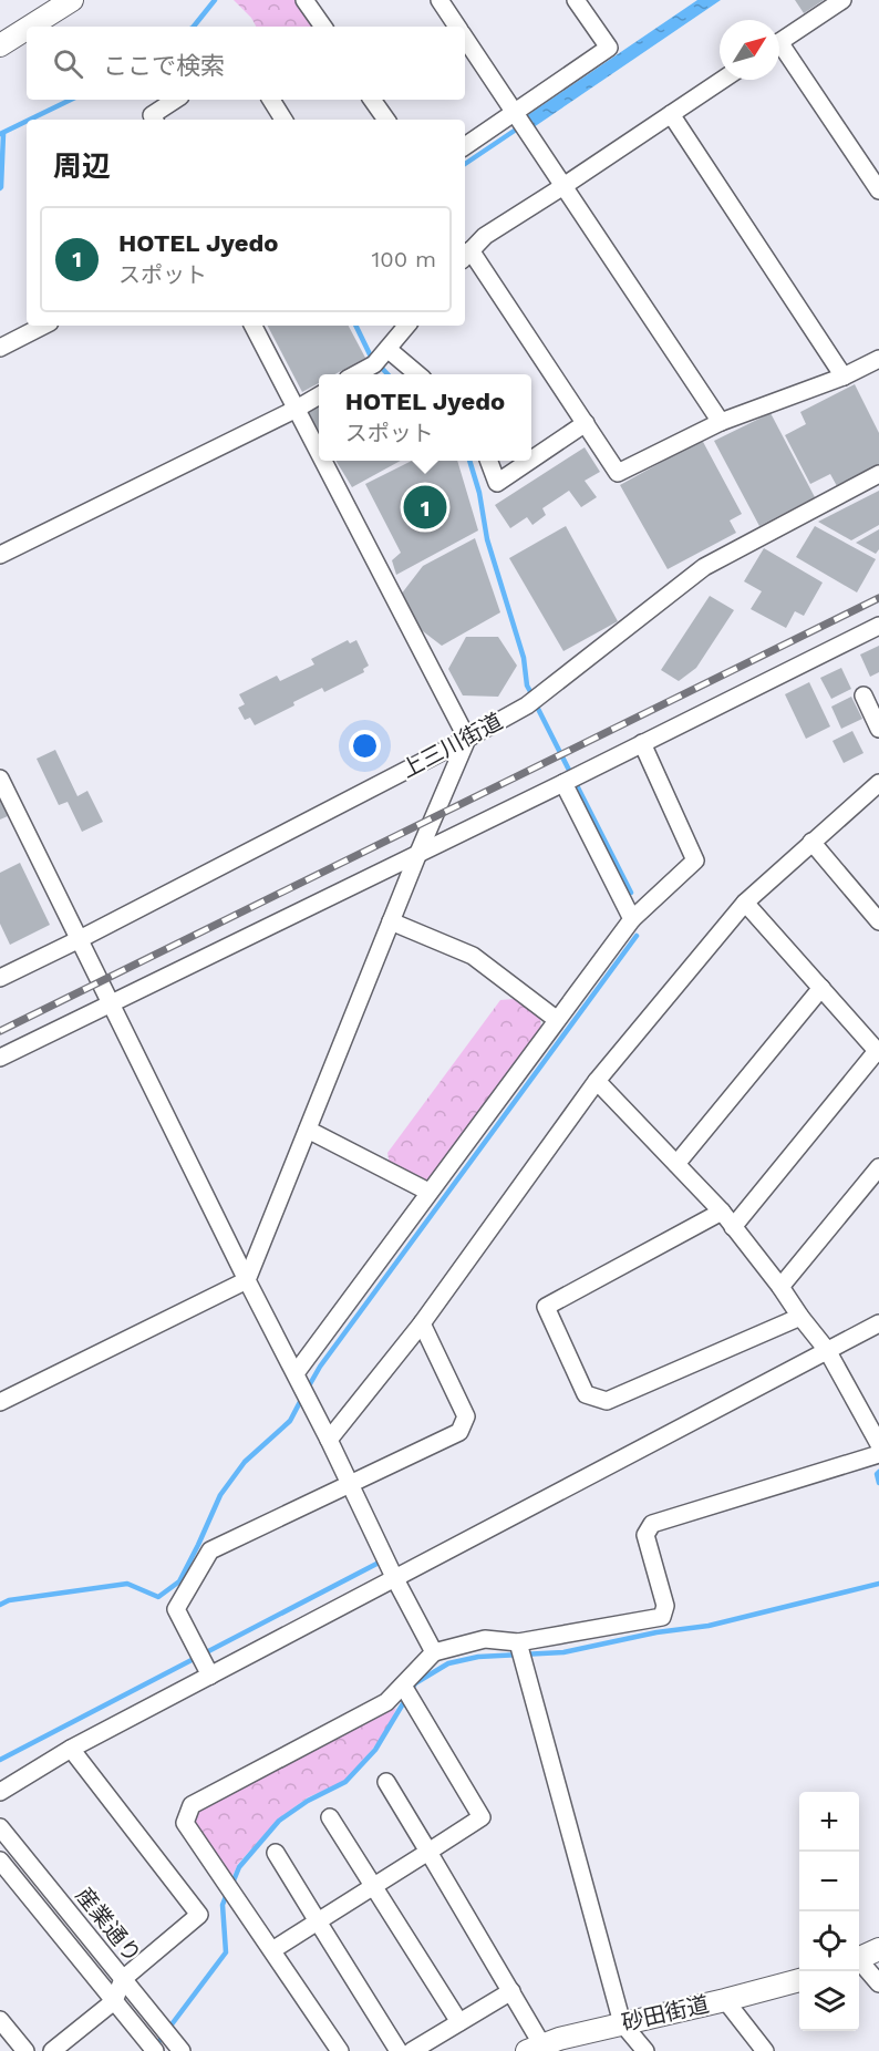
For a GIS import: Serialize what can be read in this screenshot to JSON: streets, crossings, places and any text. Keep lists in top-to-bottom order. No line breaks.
{"streets":{"main road":["砂田街道"],"street":["上三川街道","産業通り"]},"north":"top right","page":{"search":"ここで検索","heading":"周辺","list":[{"mark":"1","name":"HOTEL Jyedo","note":"スポット","value":"100 m"}],"popup":["HOTEL Jyedo","スポット"],"pins":"1","map_buttons":["+","−"]}}
